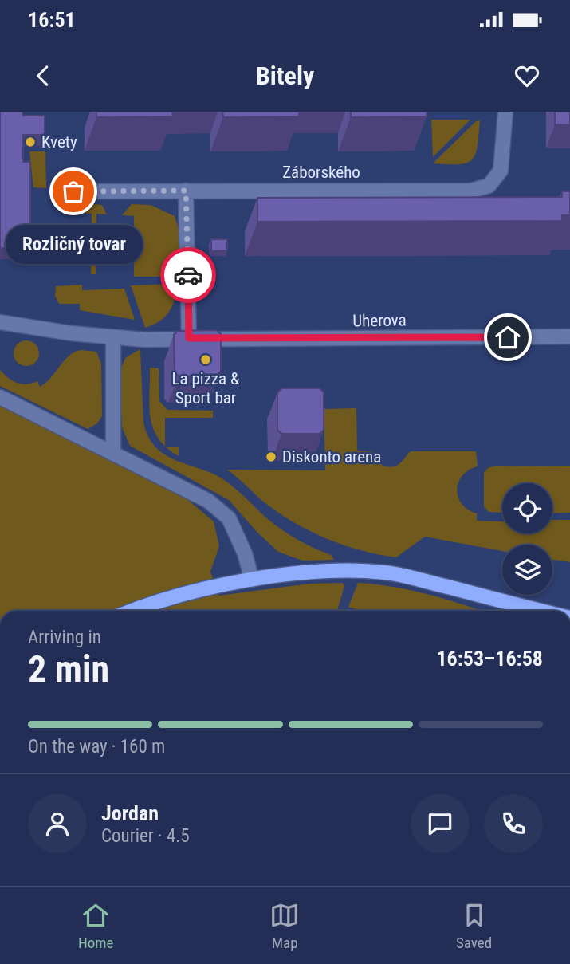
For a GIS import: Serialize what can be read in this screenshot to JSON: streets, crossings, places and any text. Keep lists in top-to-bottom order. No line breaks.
{"streets":{"street":["Záborského","Uherova"]},"places":["Kvety","Rozličný tovar","La pizza & Sport bar","Diskonto arena"],"page":{"status":"16:51","header":"Bitely","bubble":"Rozličný tovar","heading":["2 min","Arriving in","16:53–16:58"],"panel":["Jordan","Courier · 4.5"],"bar":"On the way · 160 m","tabs":["Home","Map","Saved"]}}
